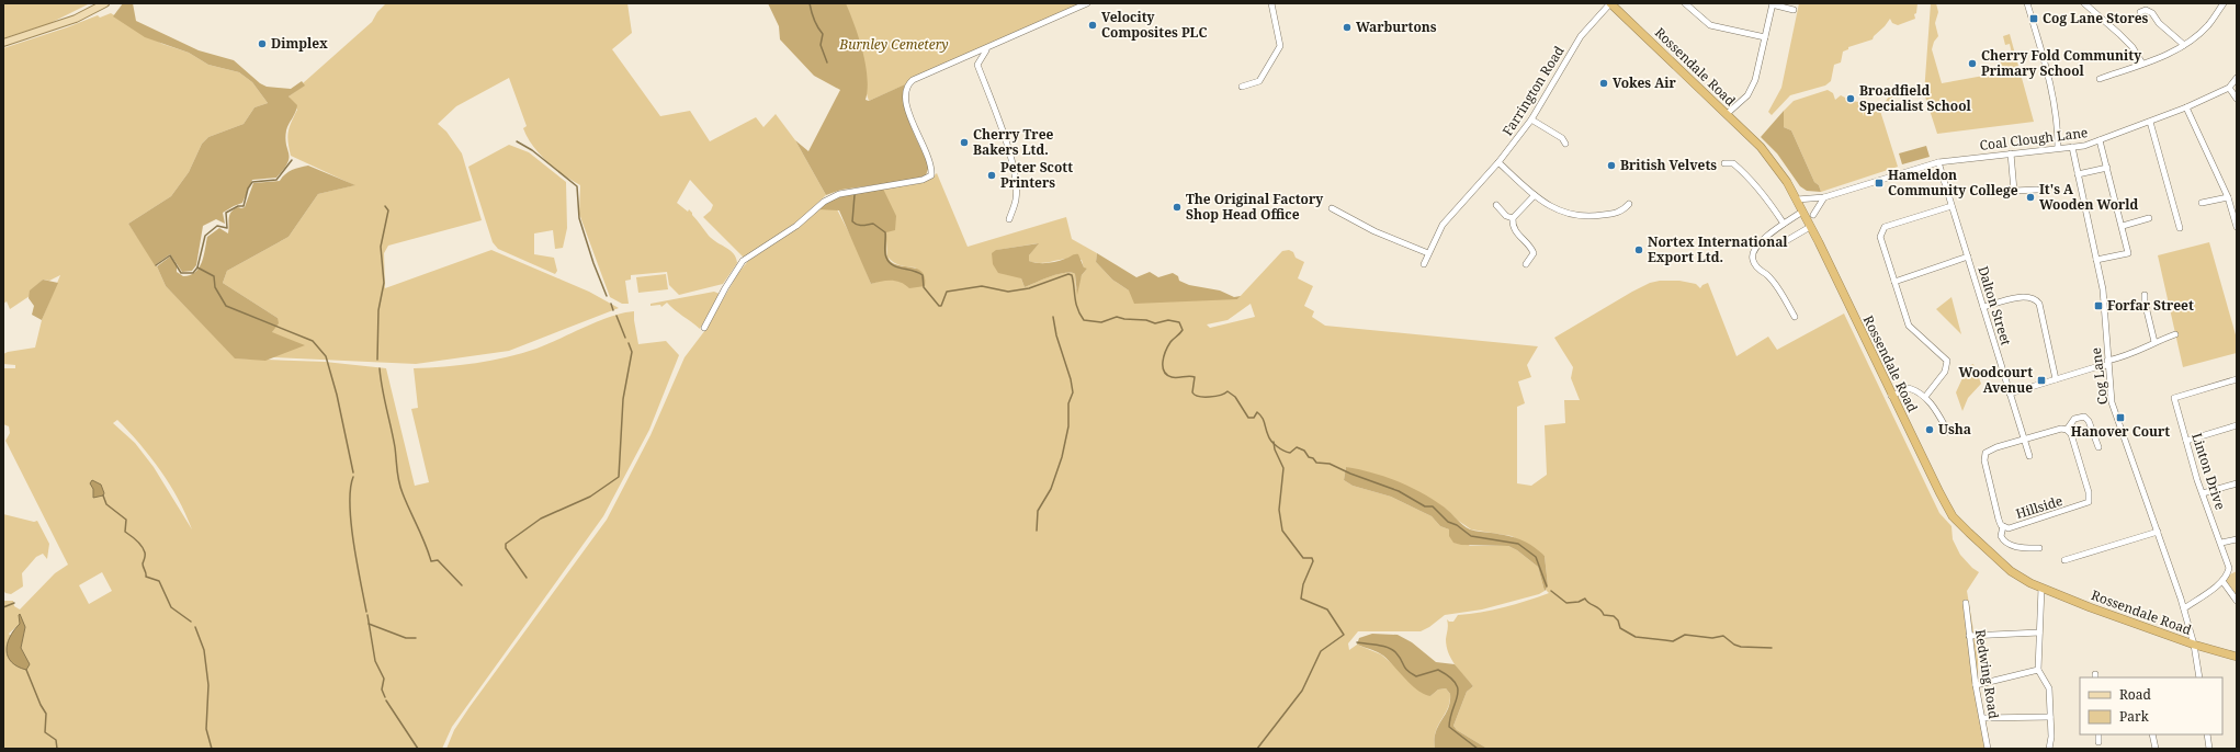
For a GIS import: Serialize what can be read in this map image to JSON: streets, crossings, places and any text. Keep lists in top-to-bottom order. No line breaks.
{"streets":{"highway":["Rossendale Road"],"street":["Farrington Road","Coal Clough Lane","Dalton Street","Cog Lane","Linton Drive","Hillside","Redwing Road"]},"crossings":[["Rossendale Road","Farrington Road"],["Rossendale Road","Coal Clough Lane"],["Rossendale Road","Cog Lane"],["Coal Clough Lane","Dalton Street"],["Coal Clough Lane","Cog Lane"],["Dalton Street","Hillside"]],"parks":["Burnley Cemetery"],"places":{"transit":["Cog Lane Stores","Hameldon Community College","Forfar Street","Woodcourt Avenue","Hanover Court"],"other":["Velocity Composites PLC","Warburtons","Dimplex","Cherry Fold Community Primary School","Vokes Air","Broadfield Specialist School","Cherry Tree Bakers Ltd.","British Velvets","Peter Scott Printers","It's A Wooden World","The Original Factory Shop Head Office","Nortex International Export Ltd.","Usha"]},"legend":["Road","Park"]}
